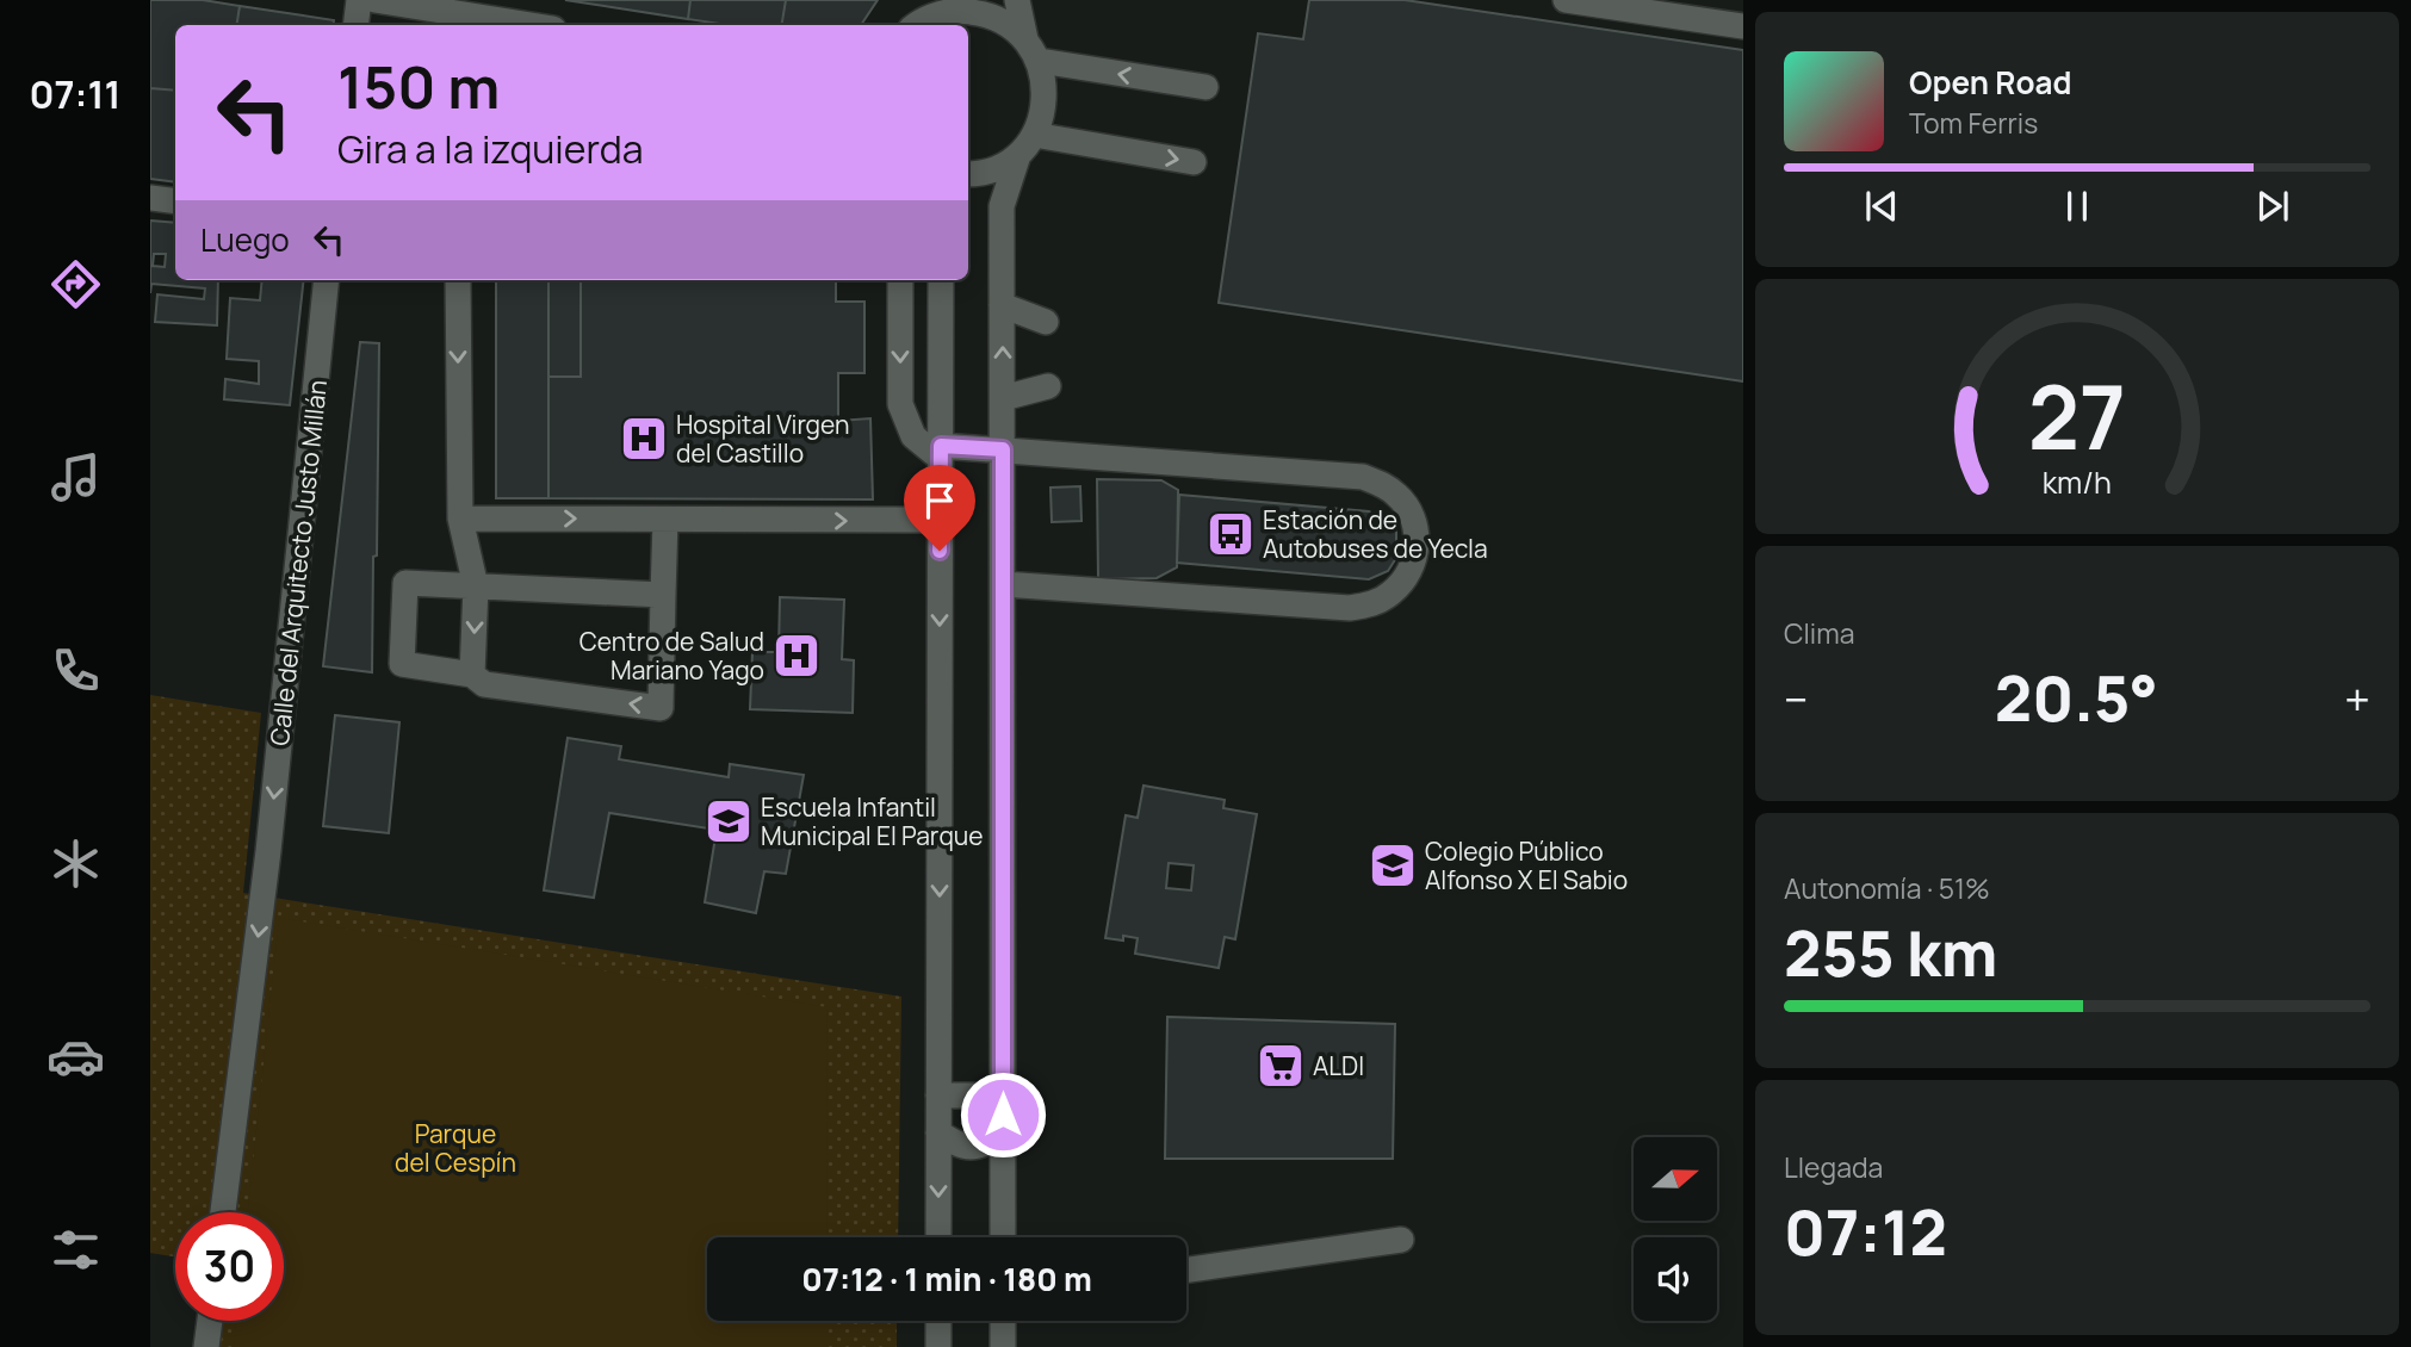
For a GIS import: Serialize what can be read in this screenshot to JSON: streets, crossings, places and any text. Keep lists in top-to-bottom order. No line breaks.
{"streets":{"street":["Calle del Arquitecto Justo Millán"]},"parks":["Parque del Cespín"],"places":{"hospital":["Hospital Virgen del Castillo","Centro de Salud Mariano Yago"],"bus stop":["Estación de Autobuses de Yecla"],"school or university":["Escuela Infantil Municipal El Parque","Colegio Público Alfonso X El Sabio"],"supermarket":["ALDI"]},"north":"right","page":{"tabs":"07:11","turn":["150 m","Gira a la izquierda"],"song":["Open Road","Tom Ferris"],"then":"Luego","tile":["Clima",["Autonomía · 51%","255 km"],["Llegada","07:12"]],"heat":["−","20.5°","+"],"limit":"30","trip":"07:12 · 1 min · 180 m","gauge":["27","km/h"]}}
